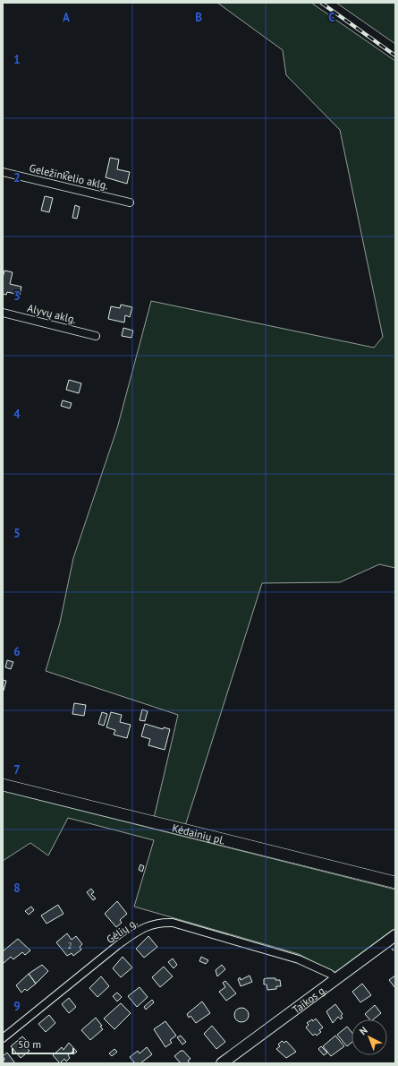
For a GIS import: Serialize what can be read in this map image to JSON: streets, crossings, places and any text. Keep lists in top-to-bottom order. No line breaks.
{"streets":{"main road":["Kėdainių pl.","Taikos g."],"street":["Geležinkelio aklg.","Alyvų aklg.","Gėlių g."]},"crossings":[["Gėlių g.","Taikos g."]],"house_numbers":["2"],"scale_bar":"50 m","north":"top left","grid":{"columns":["A","B","C"],"rows":["1","2","3","4","5","6","7","8","9"]}}
